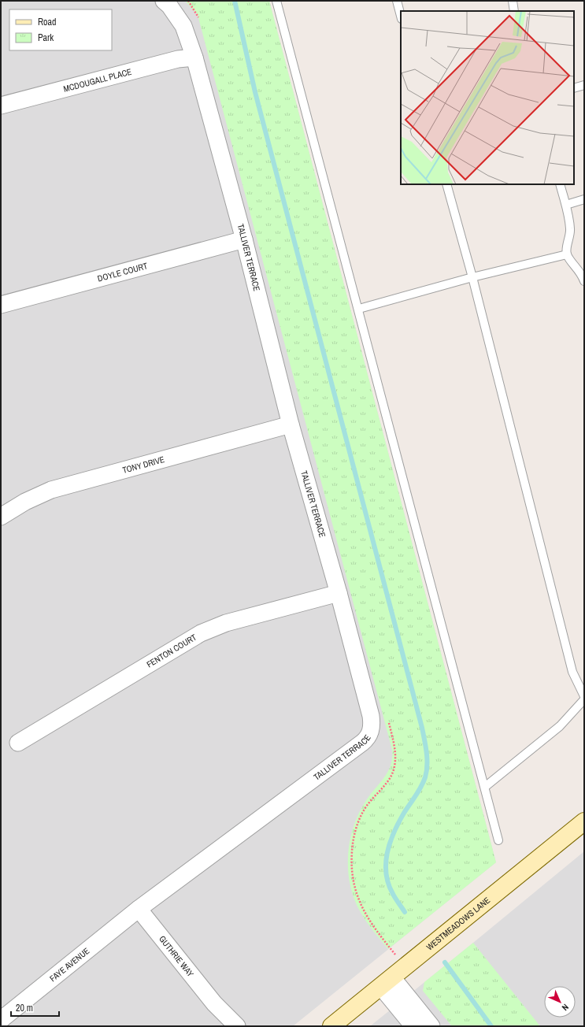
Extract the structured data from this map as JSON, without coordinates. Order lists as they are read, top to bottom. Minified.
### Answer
{"streets":{"street":["MCDOUGALL PLACE","TALLIVER TERRACE","DOYLE COURT","TONY DRIVE","FENTON COURT","WESTMEADOWS LANE","GUTHRIE WAY","FAYE AVENUE"]},"crossings":[["MCDOUGALL PLACE","TALLIVER TERRACE"],["TALLIVER TERRACE","DOYLE COURT"],["TALLIVER TERRACE","TONY DRIVE"],["TALLIVER TERRACE","FENTON COURT"],["TALLIVER TERRACE","GUTHRIE WAY"],["TALLIVER TERRACE","FAYE AVENUE"],["GUTHRIE WAY","FAYE AVENUE"]],"legend":["Road","Park"],"scale_bar":"20 m","north":"bottom right"}
